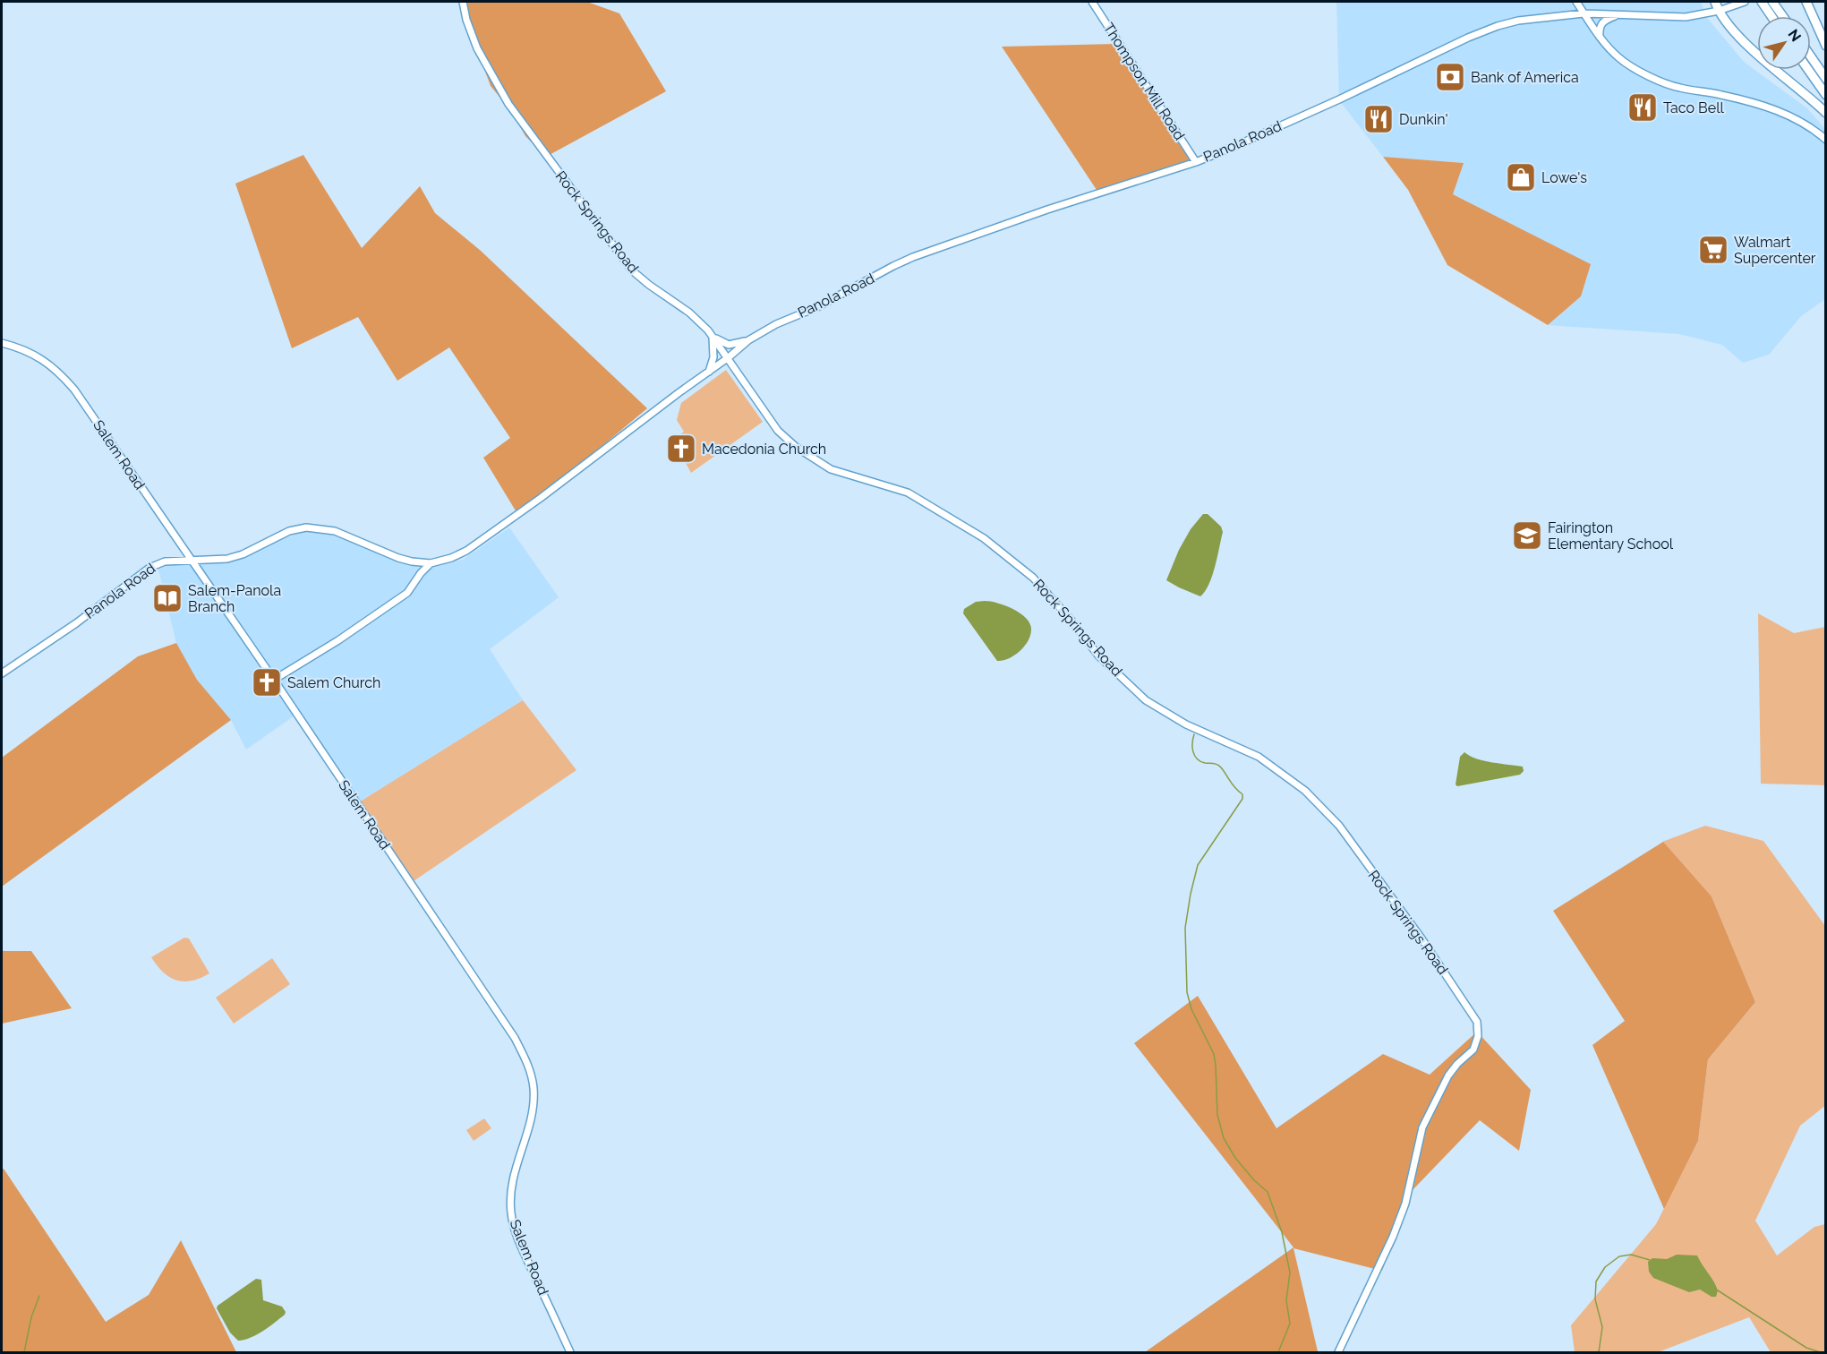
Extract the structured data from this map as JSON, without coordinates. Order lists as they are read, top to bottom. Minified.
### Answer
{"streets":{"street":["Thompson Mill Road","Panola Road","Rock Springs Road","Salem Road"]},"crossings":[["Thompson Mill Road","Panola Road"],["Panola Road","Rock Springs Road"],["Panola Road","Salem Road"]],"places":{"bank":["Bank of America"],"restaurant":["Taco Bell","Dunkin'"],"shop":["Lowe's"],"supermarket":["Walmart Supercenter"],"church":["Macedonia Church","Salem Church"],"school or university":["Fairington Elementary School"],"library":["Salem-Panola Branch"]},"north":"top right"}
